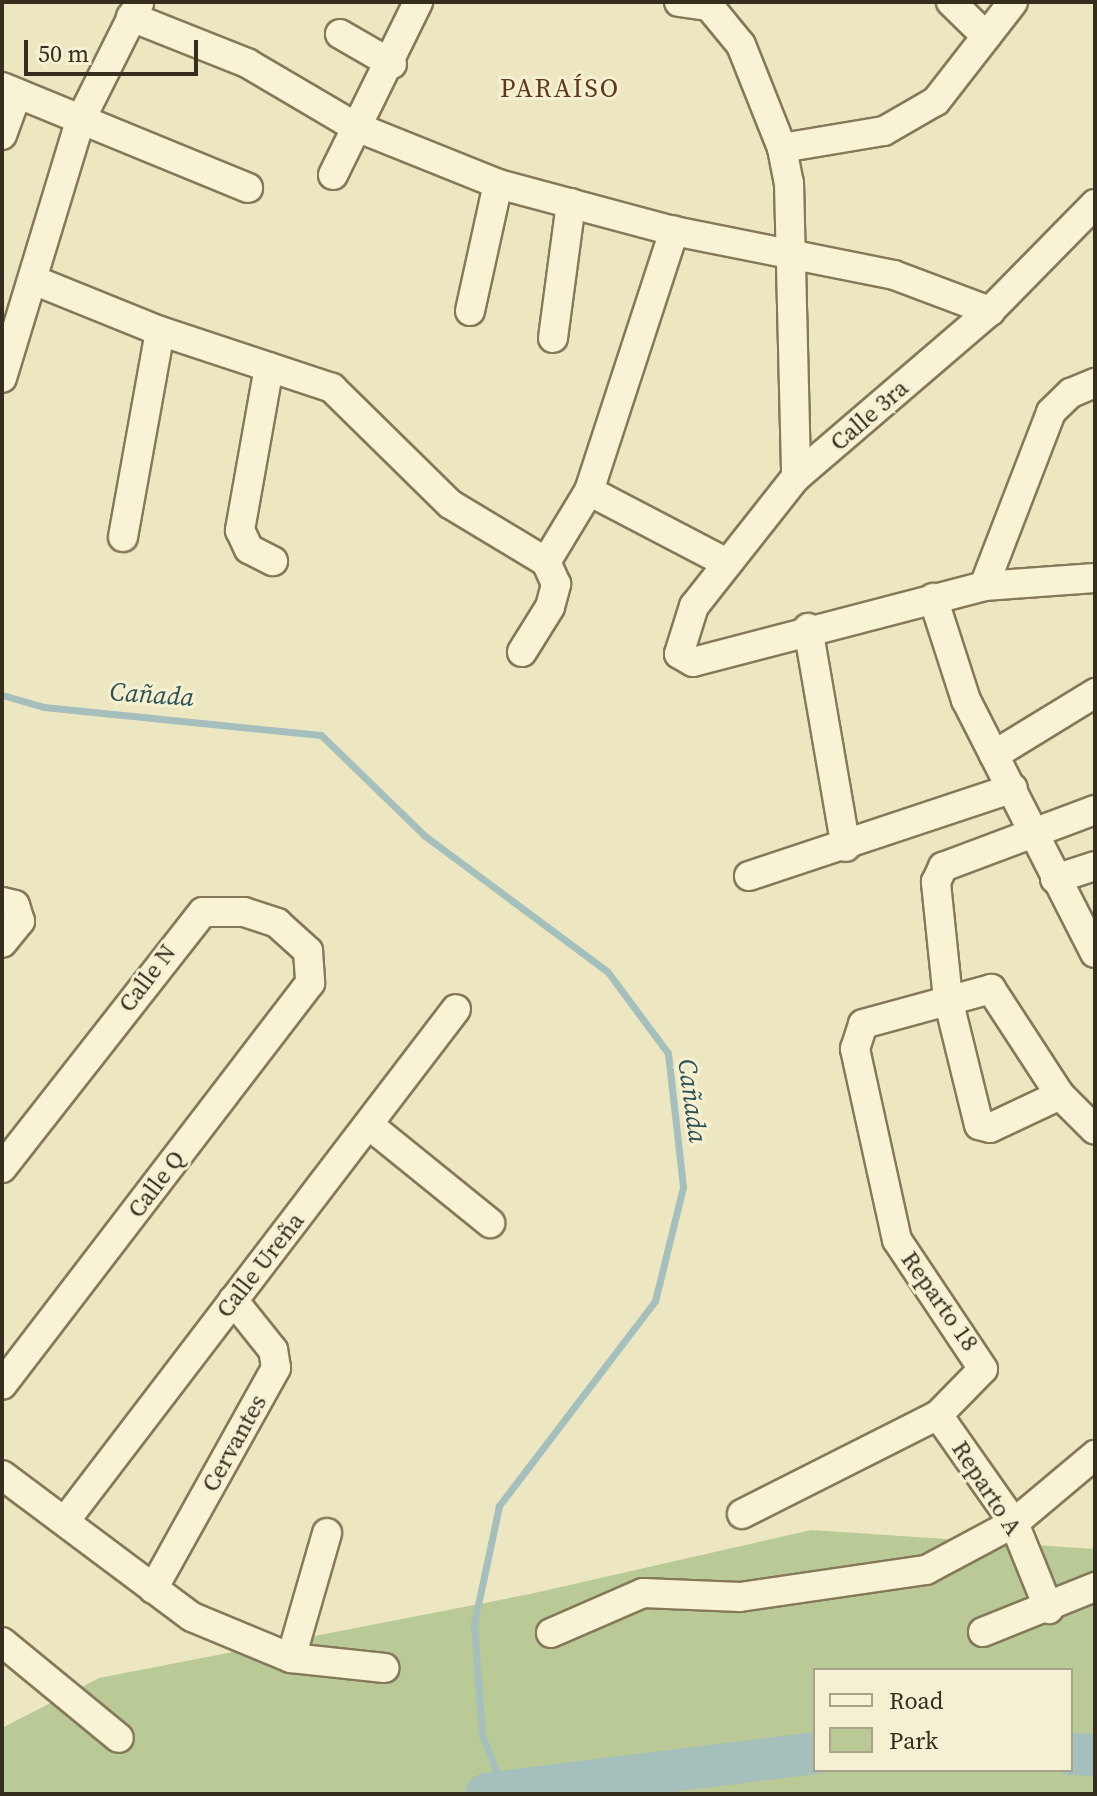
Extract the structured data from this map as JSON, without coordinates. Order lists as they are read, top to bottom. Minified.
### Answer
{"streets":{"street":["Calle 3ra","Calle N","Calle Q","Calle Ureña","Reparto 18","Cervantes","Reparto A"]},"crossings":[["Calle N","Calle Q"],["Calle Ureña","Cervantes"],["Reparto 18","Reparto A"]],"districts":["PARAÍSO"],"water":["Cañada"],"legend":["Road","Park"],"scale_bar":"50 m"}
